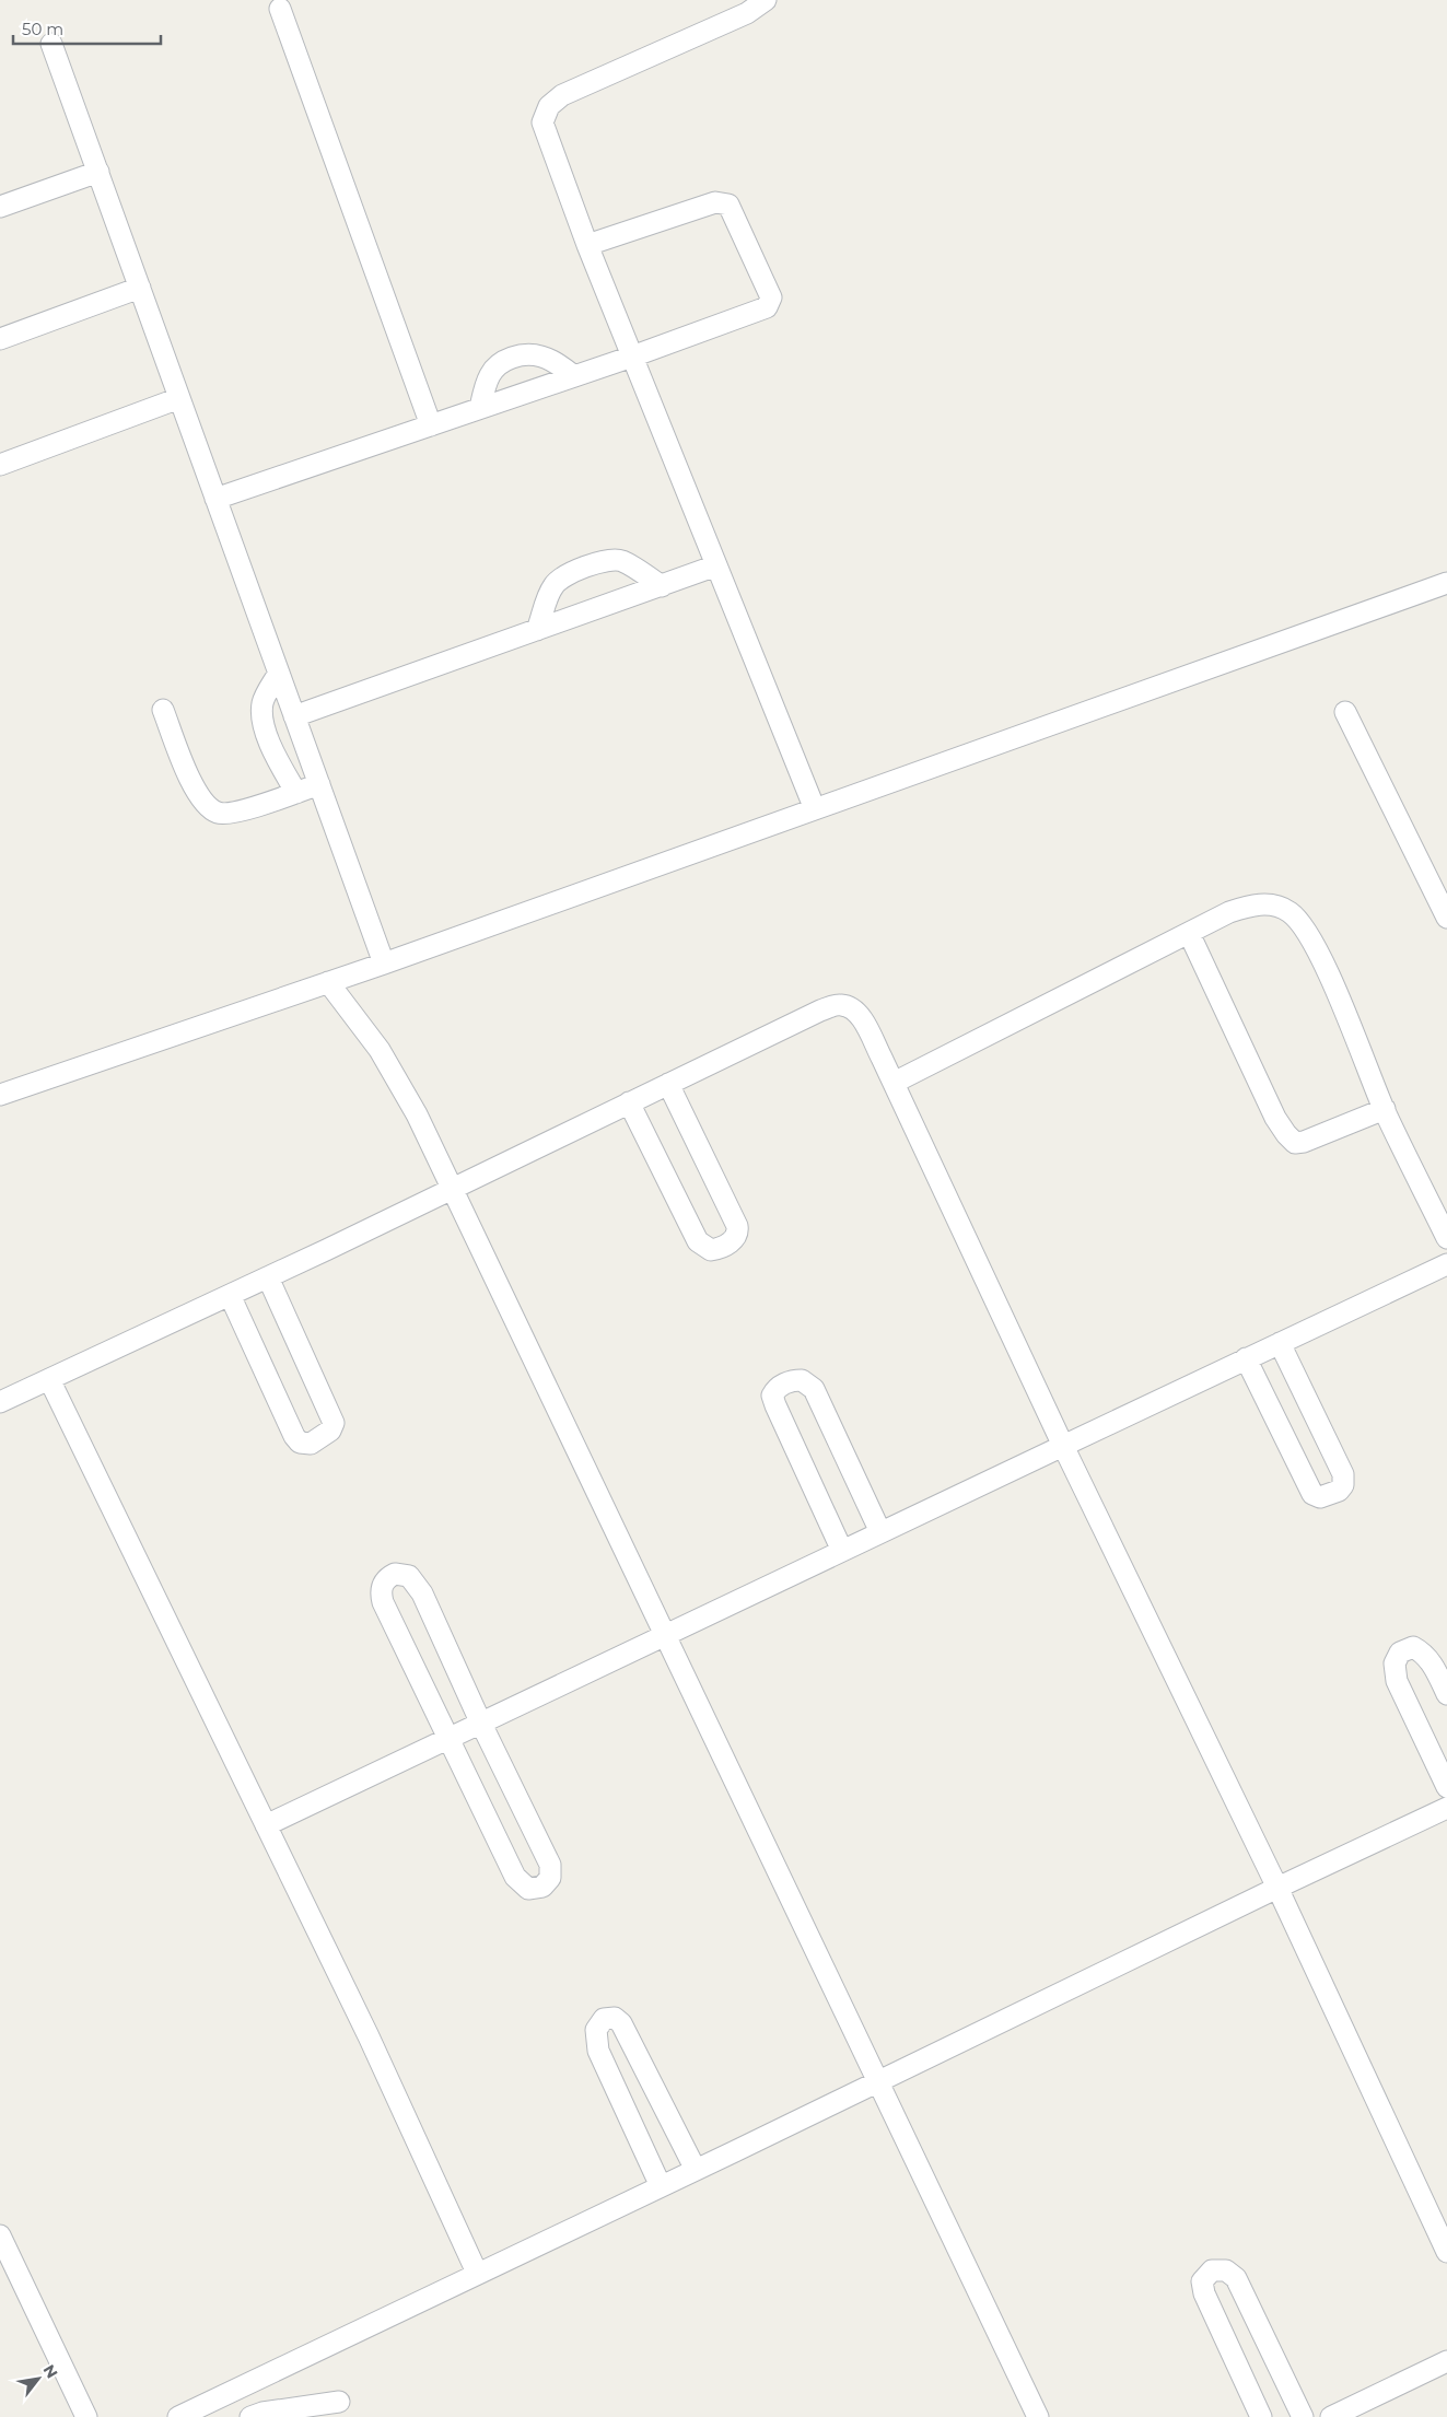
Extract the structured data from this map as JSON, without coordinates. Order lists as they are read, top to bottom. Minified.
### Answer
{"scale_bar":"50 m","north":"top right"}
